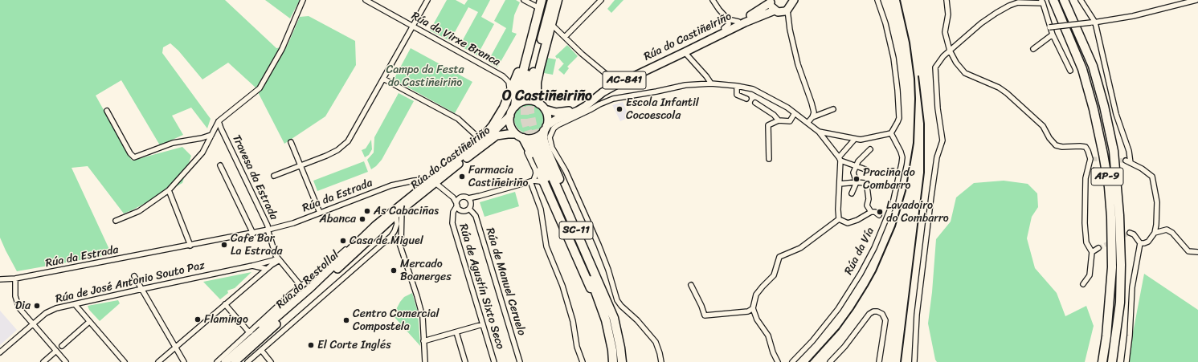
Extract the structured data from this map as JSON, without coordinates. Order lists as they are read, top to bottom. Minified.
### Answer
{"streets":{"highway":["AP-9","SC-11"],"main road":["Rúa do Castiñeiriño","AC-841","Rúa do Restollal"],"street":["Rúa da Virxe Branca","Travesa da Estrada","Rúa da Estrada","Rúa da Vía","Rúa de Manuel Ceruelo","Rúa de José Antonio Souto Paz","Rúa de Agustín Sixto Seco"]},"crossings":[["Rúa do Castiñeiriño","Rúa da Estrada"],["Rúa do Castiñeiriño","Rúa do Restollal"],["Travesa da Estrada","Rúa da Estrada"],["Travesa da Estrada","Rúa do Restollal"],["Travesa da Estrada","Rúa de José Antonio Souto Paz"],["Rúa da Estrada","Rúa do Restollal"],["Rúa de Manuel Ceruelo","Rúa de Agustín Sixto Seco"]],"districts":["O Castiñeiriño"],"parks":["Campo da Festa do Castiñeiriño"],"places":["Escola Infantil Cocoescola","Farmacia Castiñeiriño","Praciña do Combarro","As Cabaciñas","Lavadoiro do Combarro","Abanca","Casa de Miguel","Cafe Bar La Estrada","Mercado Boanerges","Dia","Flamingo","Centro Comercial Compostela","El Corte Inglés"]}
